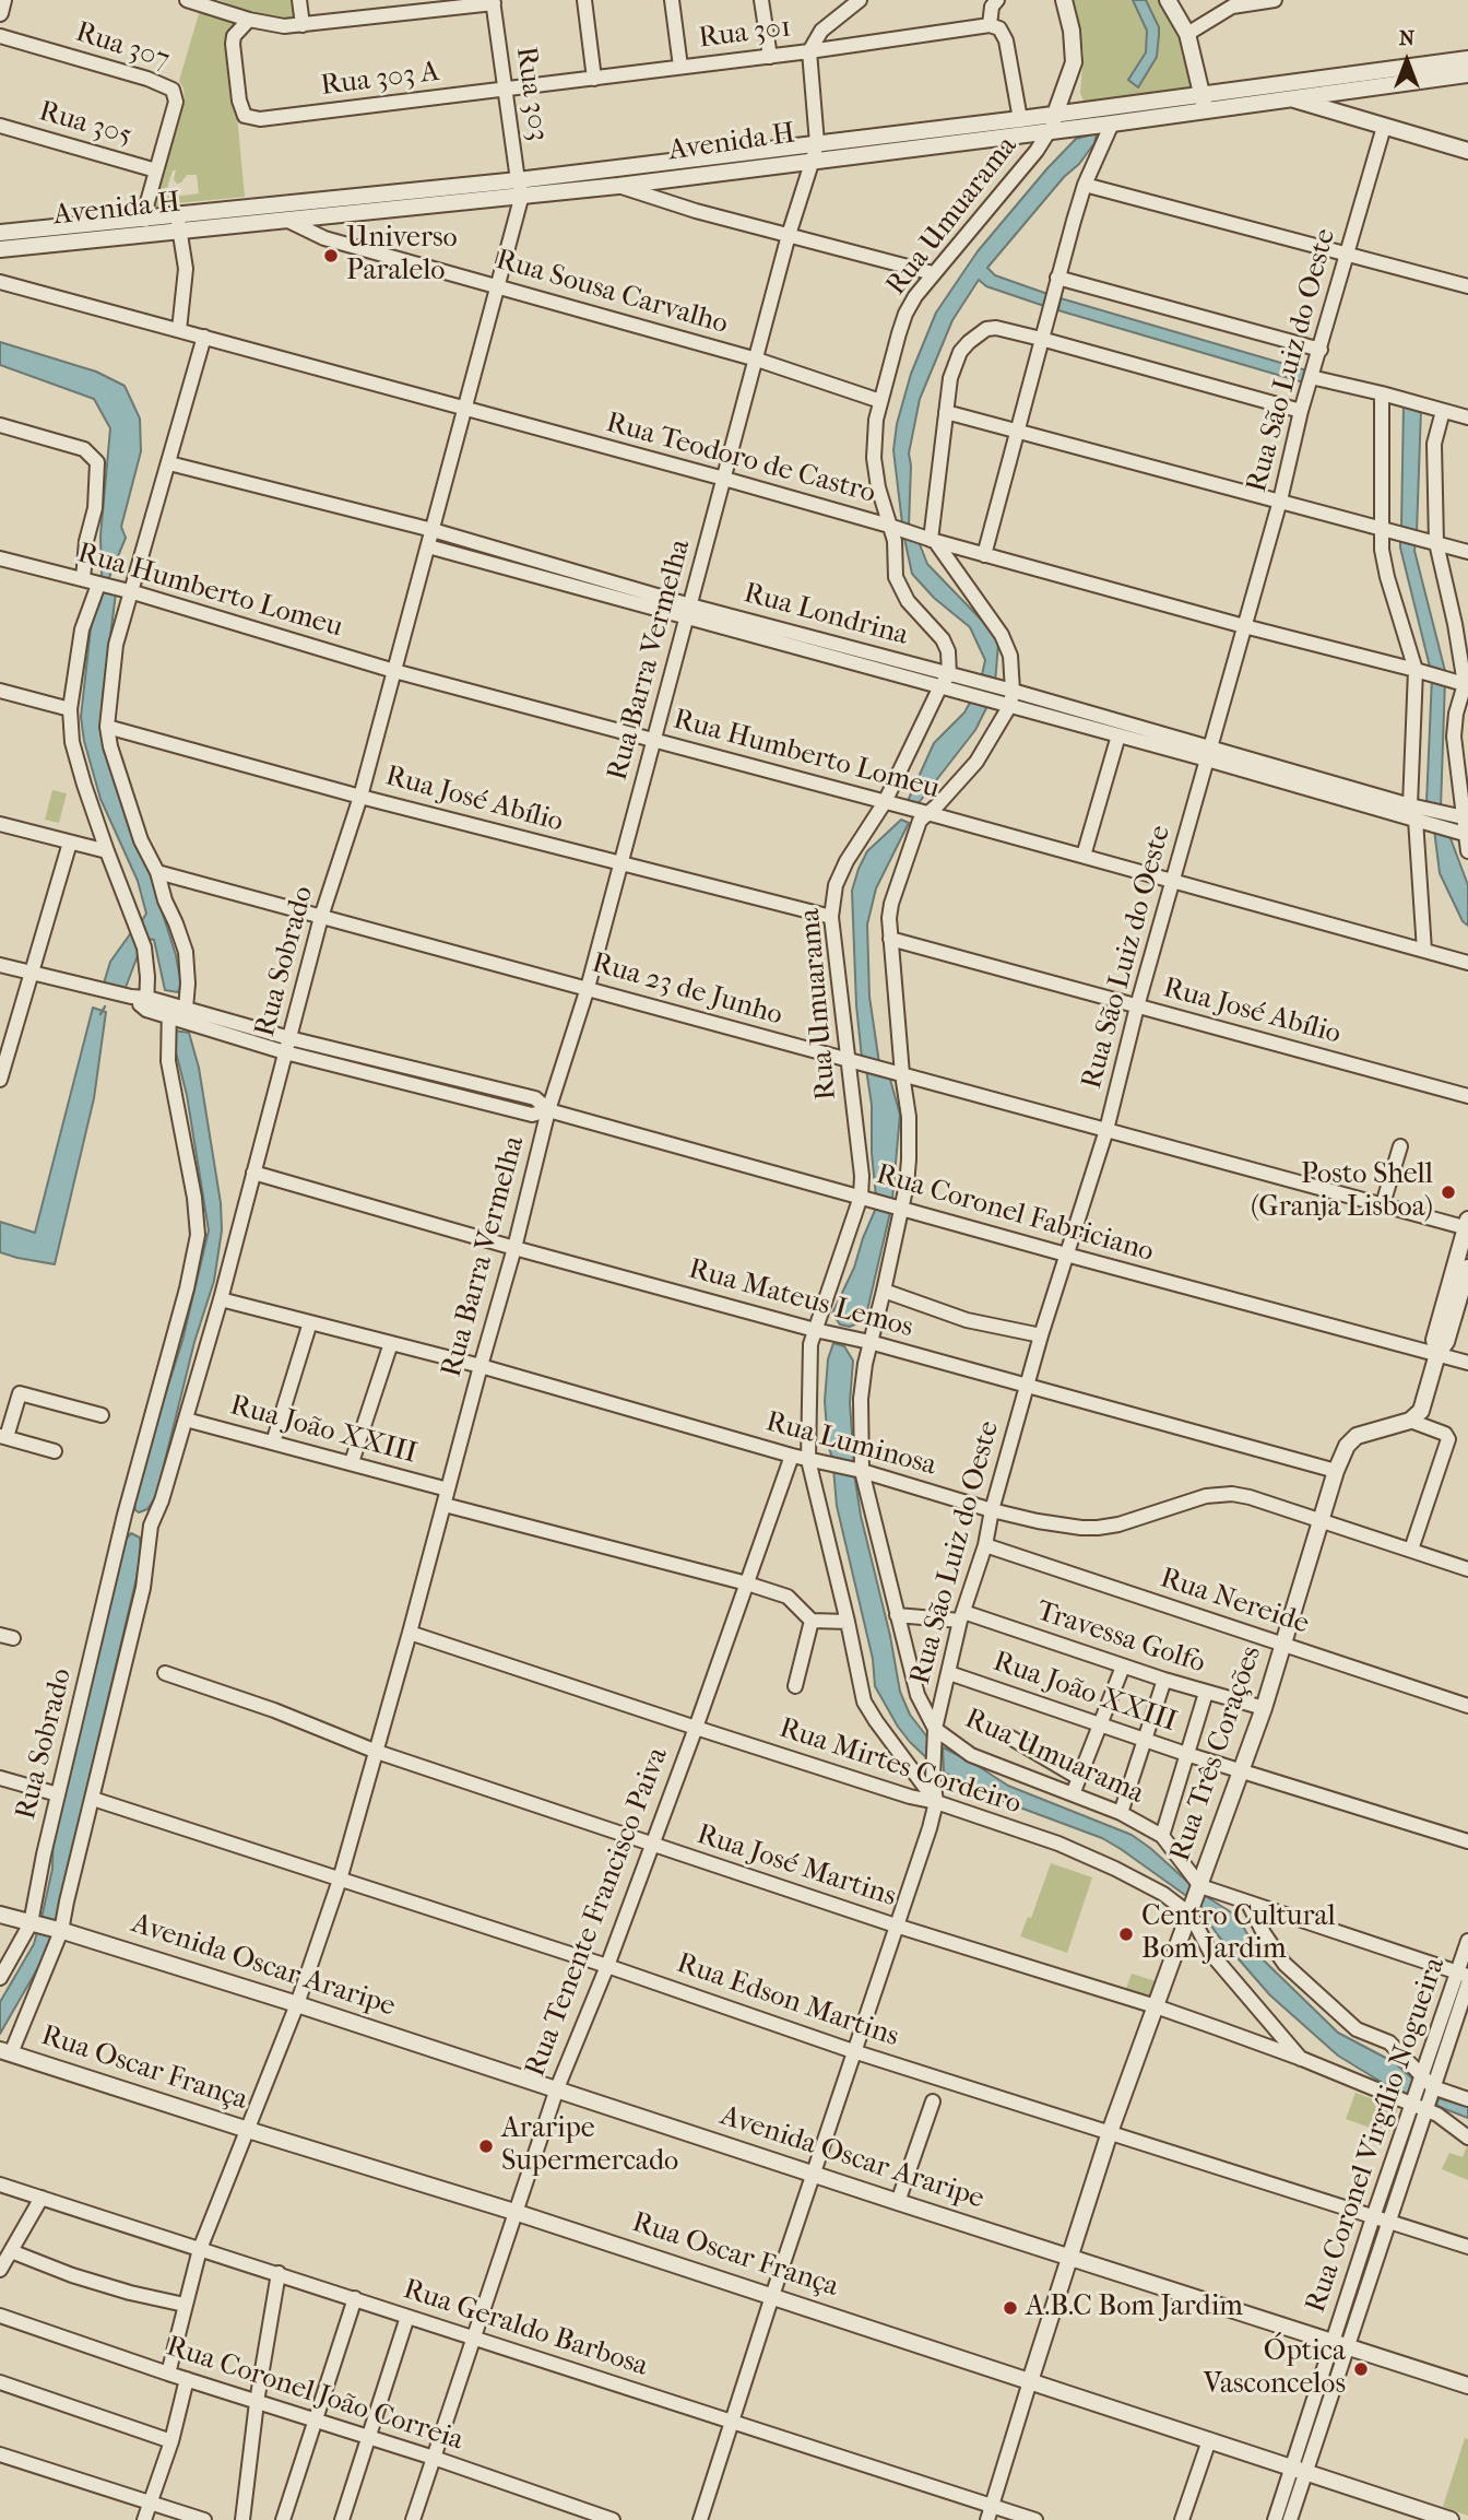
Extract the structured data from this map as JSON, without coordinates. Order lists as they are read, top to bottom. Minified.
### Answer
{"streets":{"street":["Rua 301","Rua 307","Rua 303 A","Rua 303","Rua 305","Avenida H","Rua Umuarama","Rua Sousa Carvalho","Rua São Luiz do Oeste","Rua Teodoro de Castro","Rua Humberto Lomeu","Rua Londrina","Rua Barra Vermelha","Rua José Abílio","Rua Sobrado","Rua 23 de Junho","Rua Coronel Fabriciano","Rua Mateus Lemos","Rua João XXIII","Rua Luminosa","Rua Nereide","Travessa Golfo","Rua Três Corações","Rua Mirtes Cordeiro","Rua José Martins","Rua Tenente Francisco Paiva","Avenida Oscar Araripe","Rua Edson Martins","Rua Oscar França","Rua Coronel Virgílio Nogueira","Rua Geraldo Barbosa","Rua Coronel João Correia"]},"crossings":[["Rua 301","Rua 303 A"],["Rua 301","Rua 303"],["Rua 301","Rua Barra Vermelha"],["Rua 307","Rua 305"],["Rua 303 A","Rua 303"],["Rua 303","Avenida H"],["Rua 303","Rua Sobrado"],["Avenida H","Rua Umuarama"],["Avenida H","Rua Sousa Carvalho"],["Avenida H","Rua Barra Vermelha"],["Avenida H","Rua Sobrado"],["Rua Umuarama","Rua Sousa Carvalho"],["Rua Umuarama","Rua São Luiz do Oeste"],["Rua Umuarama","Rua Teodoro de Castro"],["Rua Umuarama","Rua Humberto Lomeu"],["Rua Umuarama","Rua Londrina"],["Rua Umuarama","Rua José Abílio"],["Rua Umuarama","Rua 23 de Junho"],["Rua Umuarama","Rua Coronel Fabriciano"],["Rua Umuarama","Rua Mateus Lemos"],["Rua Umuarama","Rua Luminosa"],["Rua Umuarama","Travessa Golfo"],["Rua Umuarama","Rua Três Corações"],["Rua Umuarama","Rua Mirtes Cordeiro"],["Rua Sousa Carvalho","Rua Barra Vermelha"],["Rua Sousa Carvalho","Rua Sobrado"],["Rua São Luiz do Oeste","Rua Teodoro de Castro"],["Rua São Luiz do Oeste","Rua Humberto Lomeu"],["Rua São Luiz do Oeste","Rua Londrina"],["Rua São Luiz do Oeste","Rua José Abílio"],["Rua São Luiz do Oeste","Rua 23 de Junho"],["Rua São Luiz do Oeste","Rua Coronel Fabriciano"],["Rua São Luiz do Oeste","Rua Mateus Lemos"],["Rua São Luiz do Oeste","Rua João XXIII"],["Rua São Luiz do Oeste","Rua Luminosa"],["Rua São Luiz do Oeste","Rua Nereide"],["Rua São Luiz do Oeste","Travessa Golfo"],["Rua São Luiz do Oeste","Rua Mirtes Cordeiro"],["Rua Teodoro de Castro","Rua Barra Vermelha"],["Rua Teodoro de Castro","Rua Sobrado"],["Rua Humberto Lomeu","Rua Barra Vermelha"],["Rua Humberto Lomeu","Rua Sobrado"],["Rua Londrina","Rua Barra Vermelha"],["Rua Londrina","Rua Sobrado"],["Rua Barra Vermelha","Rua José Abílio"],["Rua Barra Vermelha","Rua 23 de Junho"],["Rua Barra Vermelha","Rua Coronel Fabriciano"],["Rua Barra Vermelha","Rua Mateus Lemos"],["Rua Barra Vermelha","Rua João XXIII"],["Rua Barra Vermelha","Rua Luminosa"],["Rua Barra Vermelha","Rua Mirtes Cordeiro"],["Rua Barra Vermelha","Rua José Martins"],["Rua Barra Vermelha","Avenida Oscar Araripe"],["Rua Barra Vermelha","Rua Edson Martins"],["Rua Barra Vermelha","Rua Oscar França"],["Rua Barra Vermelha","Rua Geraldo Barbosa"],["Rua Barra Vermelha","Rua Coronel João Correia"],["Rua José Abílio","Rua Sobrado"],["Rua Sobrado","Rua 23 de Junho"],["Rua Sobrado","Rua Coronel Fabriciano"],["Rua Sobrado","Rua Mateus Lemos"],["Rua Sobrado","Rua João XXIII"],["Rua Sobrado","Rua Luminosa"],["Rua Sobrado","Avenida Oscar Araripe"],["Rua Sobrado","Rua Edson Martins"],["Rua Sobrado","Rua Oscar França"],["Rua Mateus Lemos","Rua Três Corações"],["Rua João XXIII","Rua Três Corações"],["Rua Luminosa","Rua Três Corações"],["Rua Luminosa","Rua Tenente Francisco Paiva"],["Rua Nereide","Rua Três Corações"],["Travessa Golfo","Rua Três Corações"],["Rua Três Corações","Rua Mirtes Cordeiro"],["Rua Três Corações","Rua José Martins"],["Rua Três Corações","Avenida Oscar Araripe"],["Rua Três Corações","Rua Edson Martins"],["Rua Três Corações","Rua Oscar França"],["Rua Três Corações","Rua Geraldo Barbosa"],["Rua Mirtes Cordeiro","Rua José Martins"],["Rua Mirtes Cordeiro","Rua Tenente Francisco Paiva"],["Rua José Martins","Rua Tenente Francisco Paiva"],["Rua José Martins","Rua Coronel Virgílio Nogueira"],["Rua Tenente Francisco Paiva","Avenida Oscar Araripe"],["Rua Tenente Francisco Paiva","Rua Edson Martins"],["Rua Tenente Francisco Paiva","Rua Oscar França"],["Rua Tenente Francisco Paiva","Rua Geraldo Barbosa"],["Rua Tenente Francisco Paiva","Rua Coronel João Correia"],["Avenida Oscar Araripe","Rua Coronel Virgílio Nogueira"],["Rua Edson Martins","Rua Coronel Virgílio Nogueira"],["Rua Oscar França","Rua Coronel Virgílio Nogueira"]],"places":["Universo Paralelo","Posto Shell (Granja Lisboa)","Centro Cultural Bom Jardim","Araripe Supermercado","A.B.C Bom Jardim","Óptica Vasconcelos"],"north":"top"}
